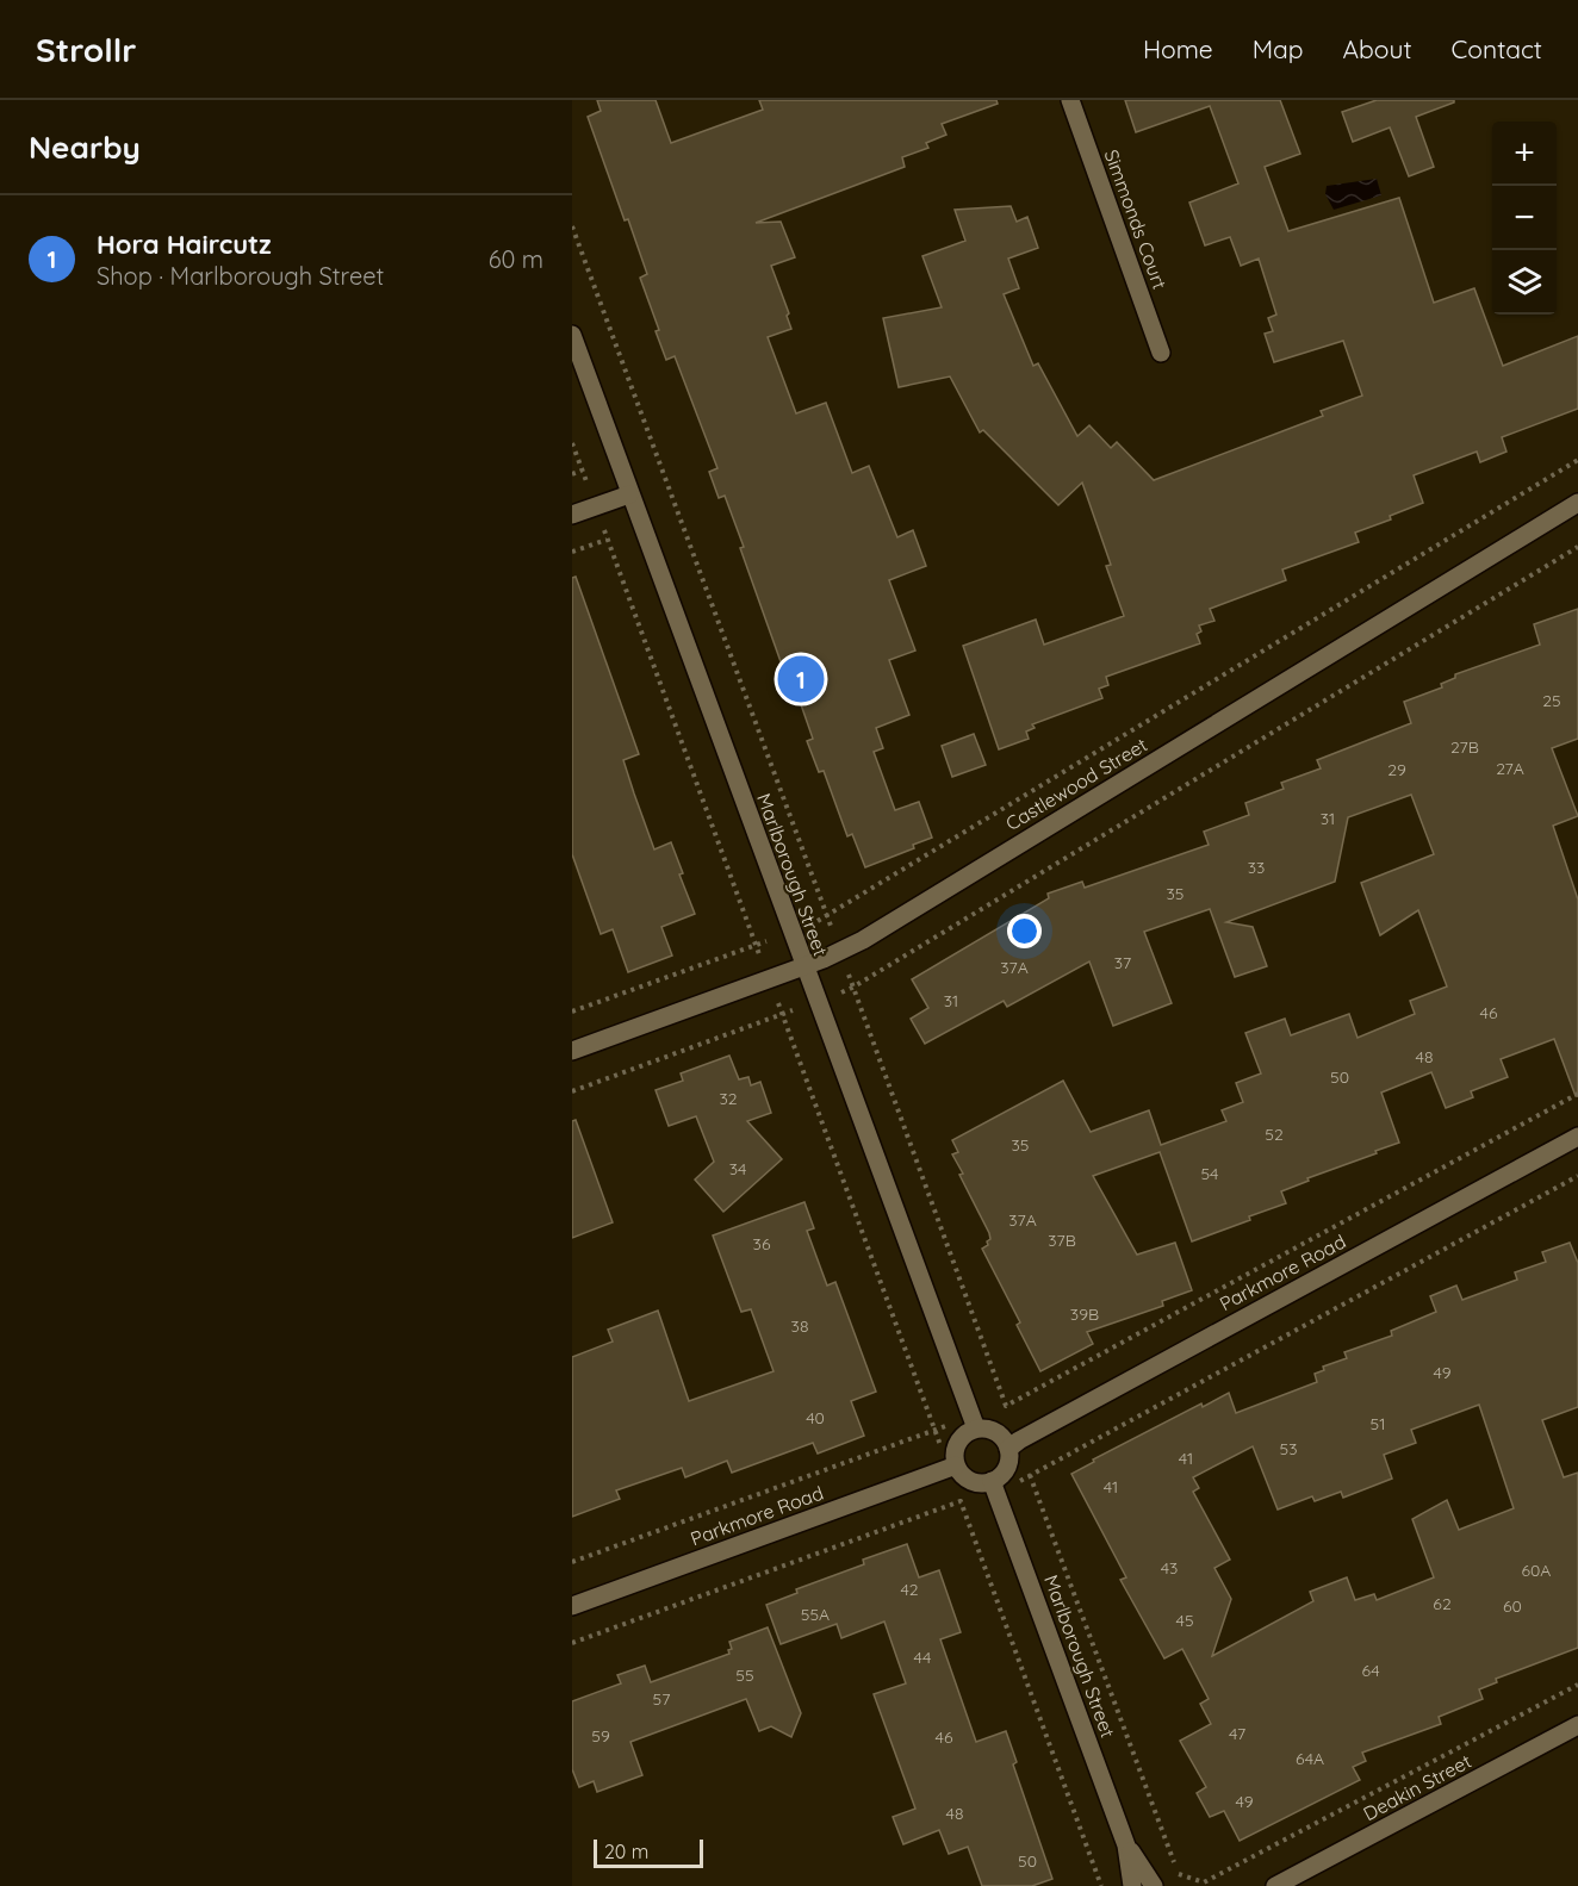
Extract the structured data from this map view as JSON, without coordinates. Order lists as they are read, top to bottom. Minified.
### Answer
{"streets":{"street":["Simmonds Court","Castlewood Street","Marlborough Street","Parkmore Road","Deakin Street"]},"crossings":[["Castlewood Street","Marlborough Street"],["Marlborough Street","Parkmore Road"]],"house_numbers":["25","27B","27A","29","31","33","35","37","37A","31","46","48","50","32","52","35","34","54","37A","37B","36","39B","38","49","40","51","53","41","41","43","60A","42","62","60","55A","45","44","64","55","57","47","59","46","64A","49","48","50"],"scale_bar":"20 m","page":{"header":"Strollr","nav":["Home","Map","About","Contact"],"heading":"Nearby","map_buttons":["+","−"],"list":[{"mark":"1","name":"Hora Haircutz","note":"Shop · Marlborough Street","value":"60 m"}],"pins":"1","scale":"20 m"}}
